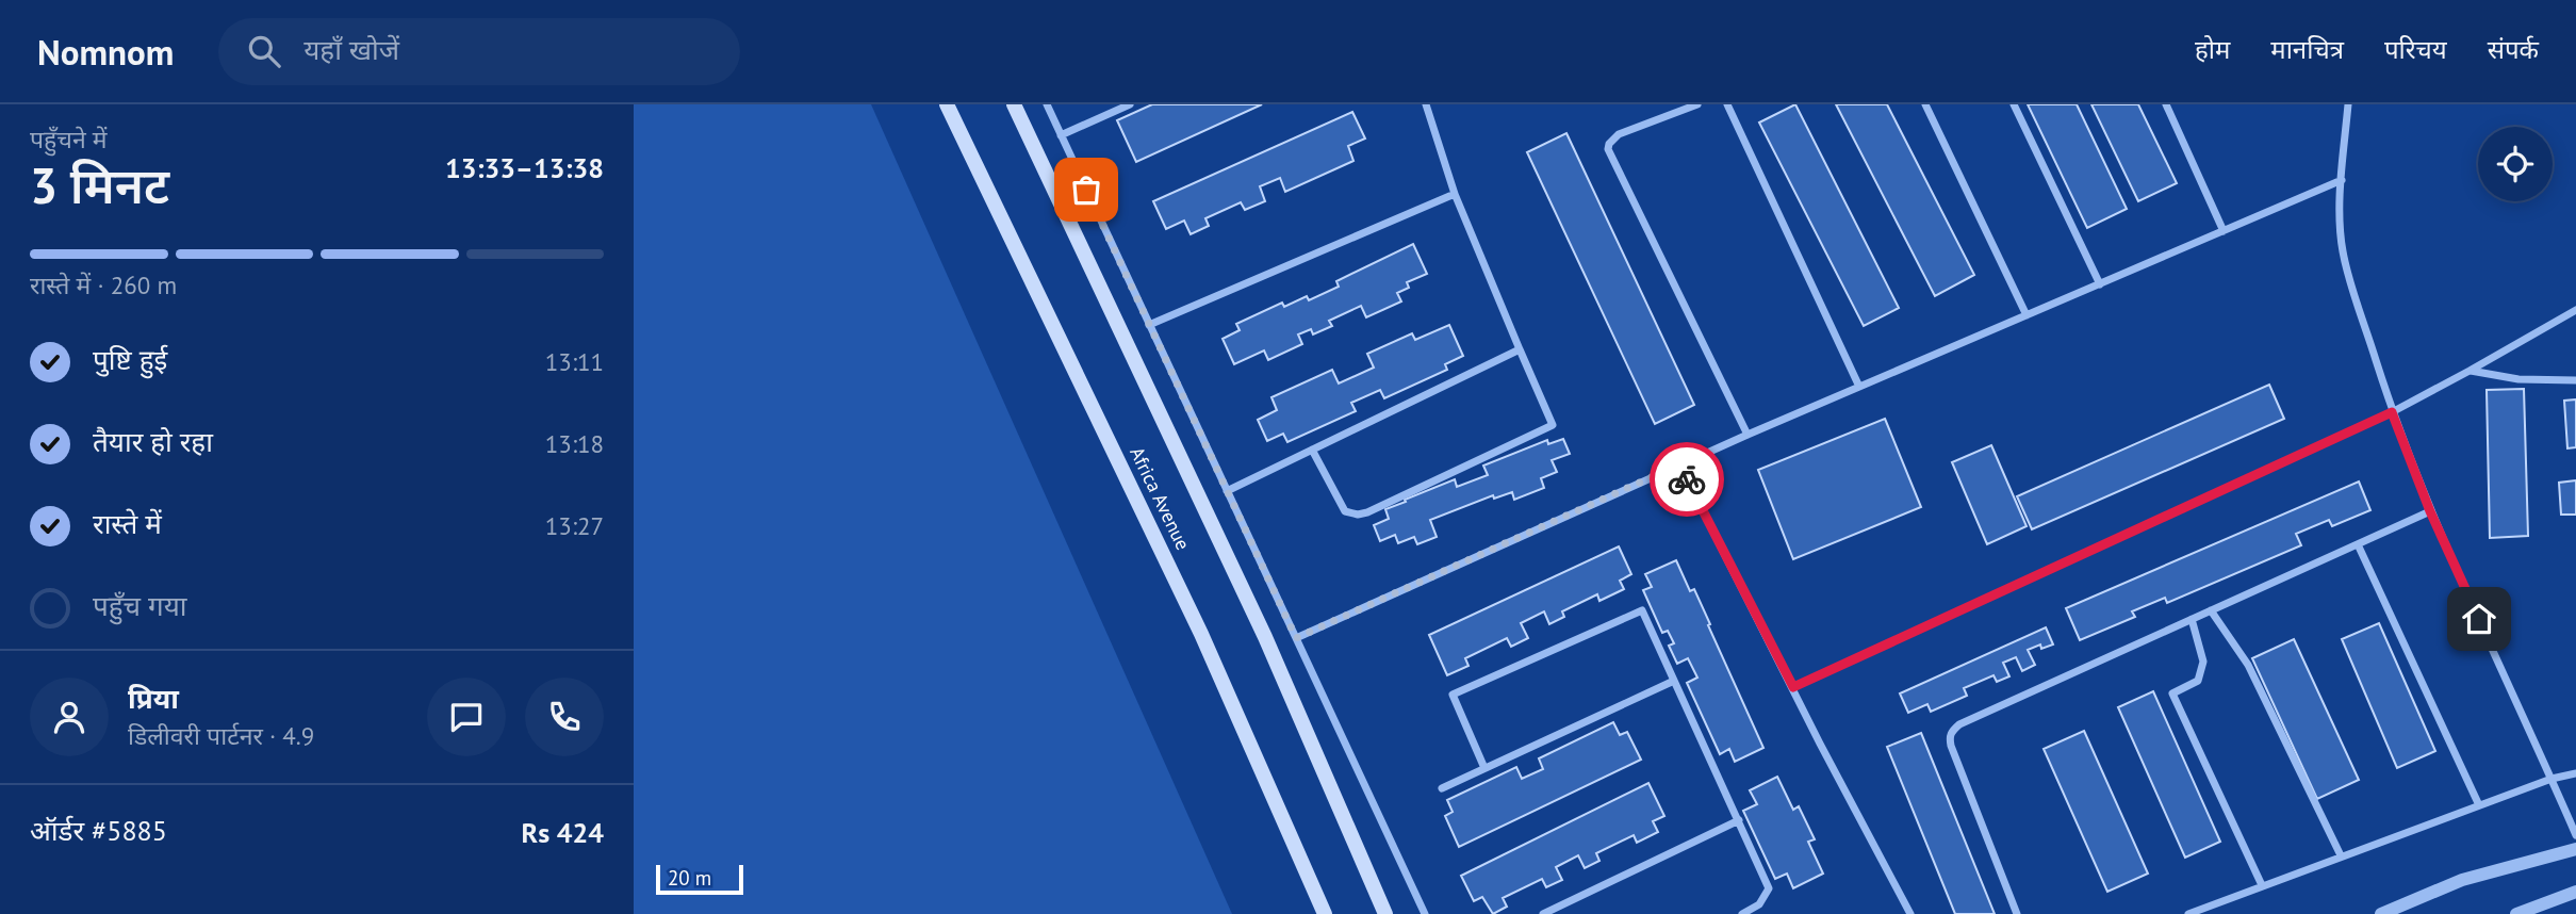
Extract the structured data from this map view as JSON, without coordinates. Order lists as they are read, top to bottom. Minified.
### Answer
{"streets":{"main road":["Africa Avenue"]},"scale_bar":"20 m","page":{"header":"Nomnom","search":"यहाँ खोजें","nav":["होम","मानचित्र","परिचय","संपर्क"],"heading":["3 मिनट","पहुँचने में","13:33–13:38"],"panel":["प्रिया","डिलीवरी पार्टनर · 4.9","ऑर्डर #5885","Rs 424"],"bar":"रास्ते में · 260 m","list":[["पुष्टि हुई","13:11"],["तैयार हो रहा","13:18"],["रास्ते में","13:27"],"पहुँच गया"],"scale":"20 m"}}
